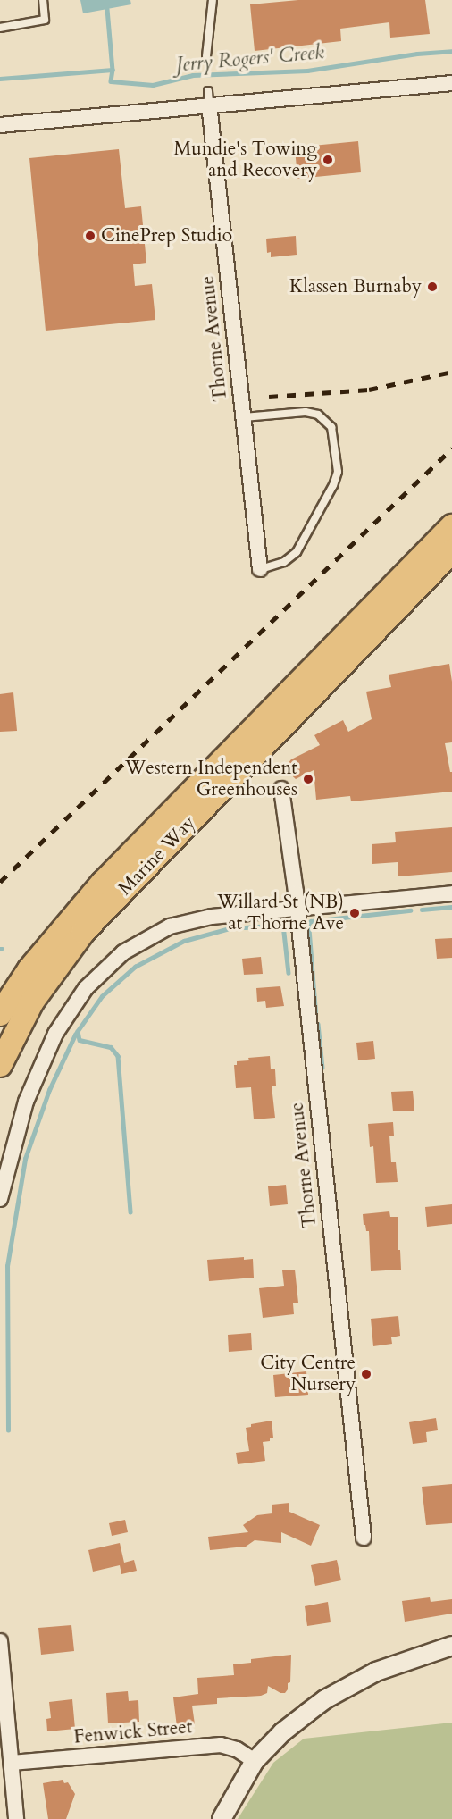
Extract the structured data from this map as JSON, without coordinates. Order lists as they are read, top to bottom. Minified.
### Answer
{"streets":{"main road":["Marine Way"],"street":["Thorne Avenue","Fenwick Street"]},"water":["Jerry Rogers' Creek"],"places":["Mundie's Towing and Recovery","CinePrep Studio","Klassen Burnaby","Western Independent Greenhouses","Willard St (NB) at Thorne Ave","City Centre Nursery"]}
